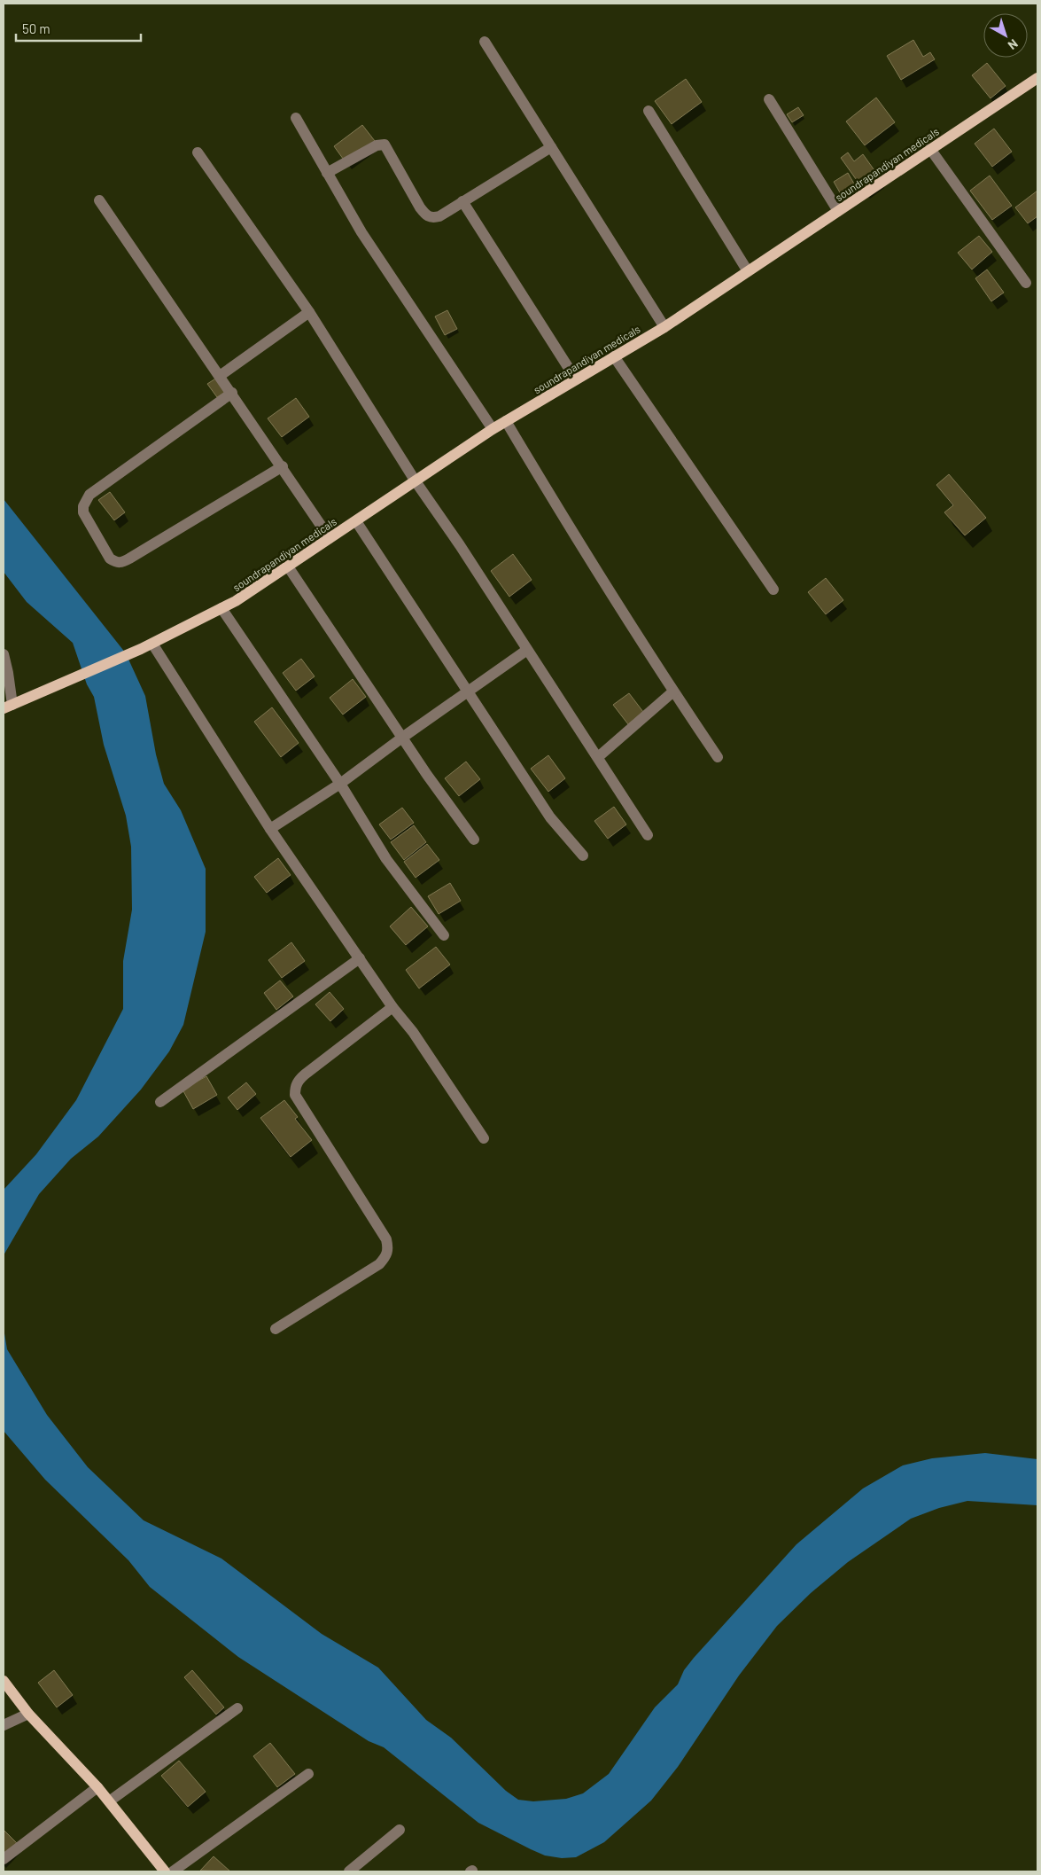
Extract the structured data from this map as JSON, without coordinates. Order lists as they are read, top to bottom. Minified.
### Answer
{"streets":{"main road":["soundrapandiyan medicals"]},"scale_bar":"50 m","north":"bottom right"}
